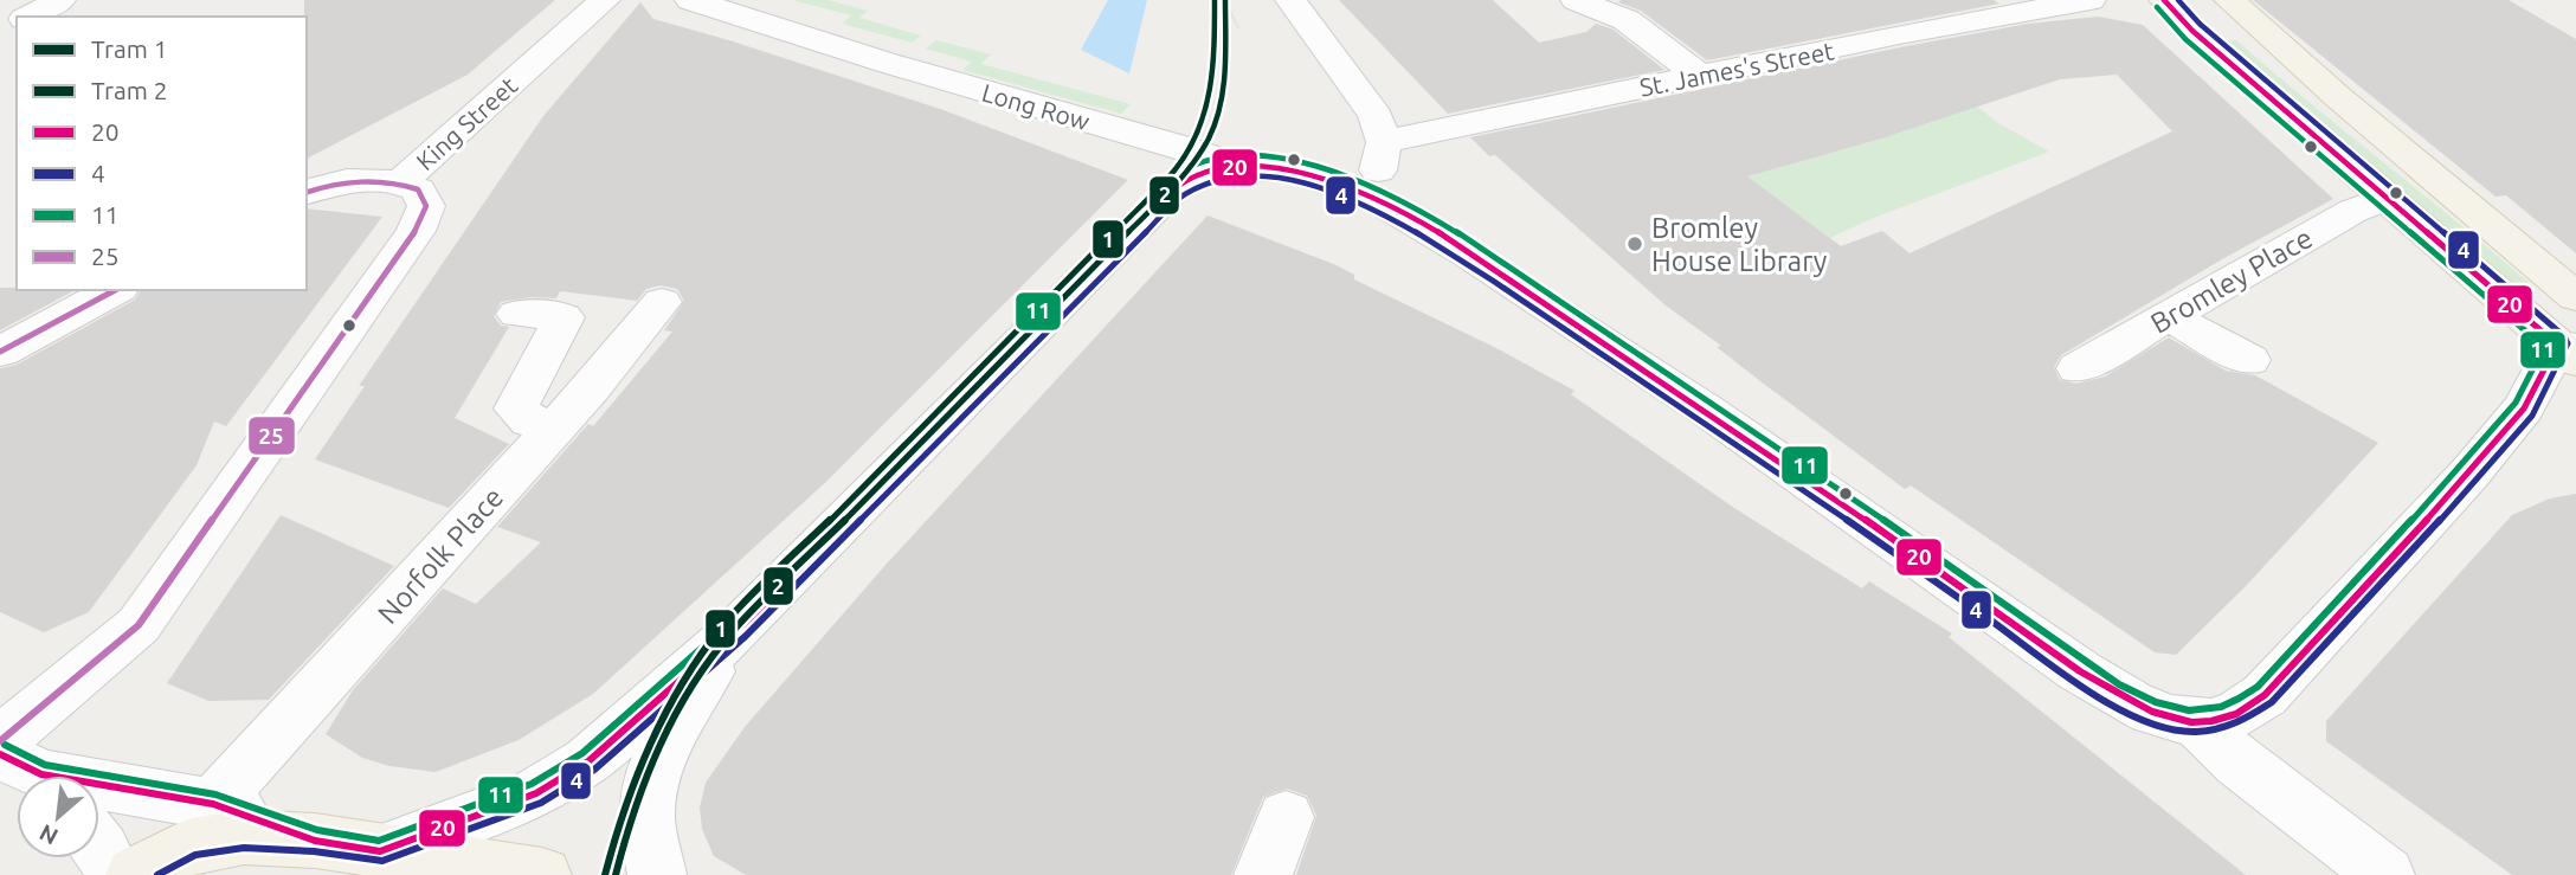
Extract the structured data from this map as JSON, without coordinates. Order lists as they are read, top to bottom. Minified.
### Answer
{"streets":{"street":["St. James's Street","Long Row","King Street","Bromley Place","Norfolk Place"]},"places":["Bromley House Library"],"lines":["tram line 1","tram line 2","transit line 20","transit line 4","transit line 11","transit line 25"],"legend":["Tram 1","Tram 2","20","4","11","25"],"north":"bottom left"}
